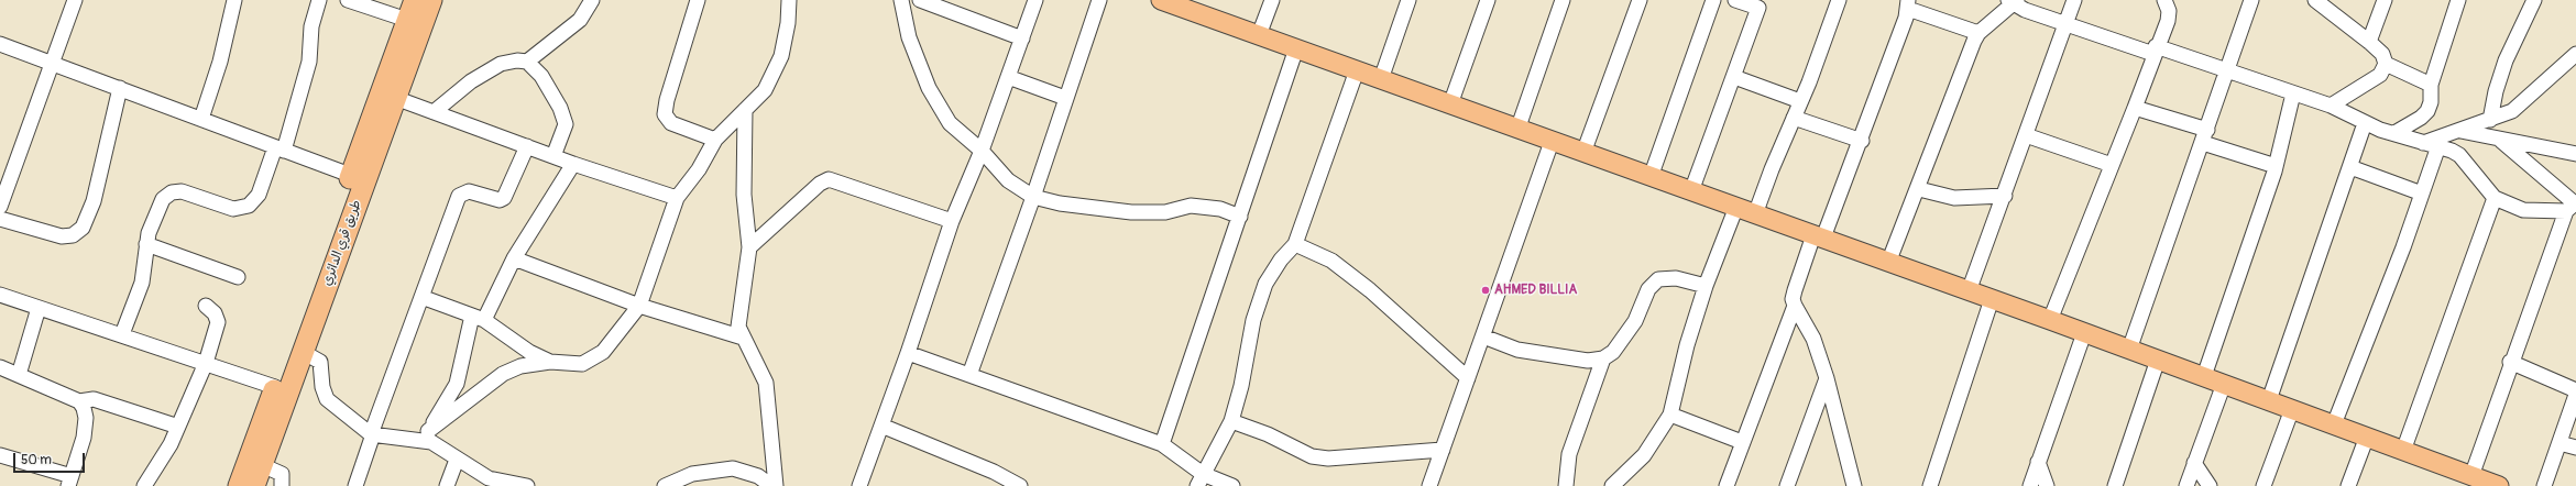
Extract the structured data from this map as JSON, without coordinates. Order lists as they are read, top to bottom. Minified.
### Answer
{"streets":{"highway":["طريق قري الدائري"]},"places":["AHMED BILLIA"],"scale_bar":"50 m"}
